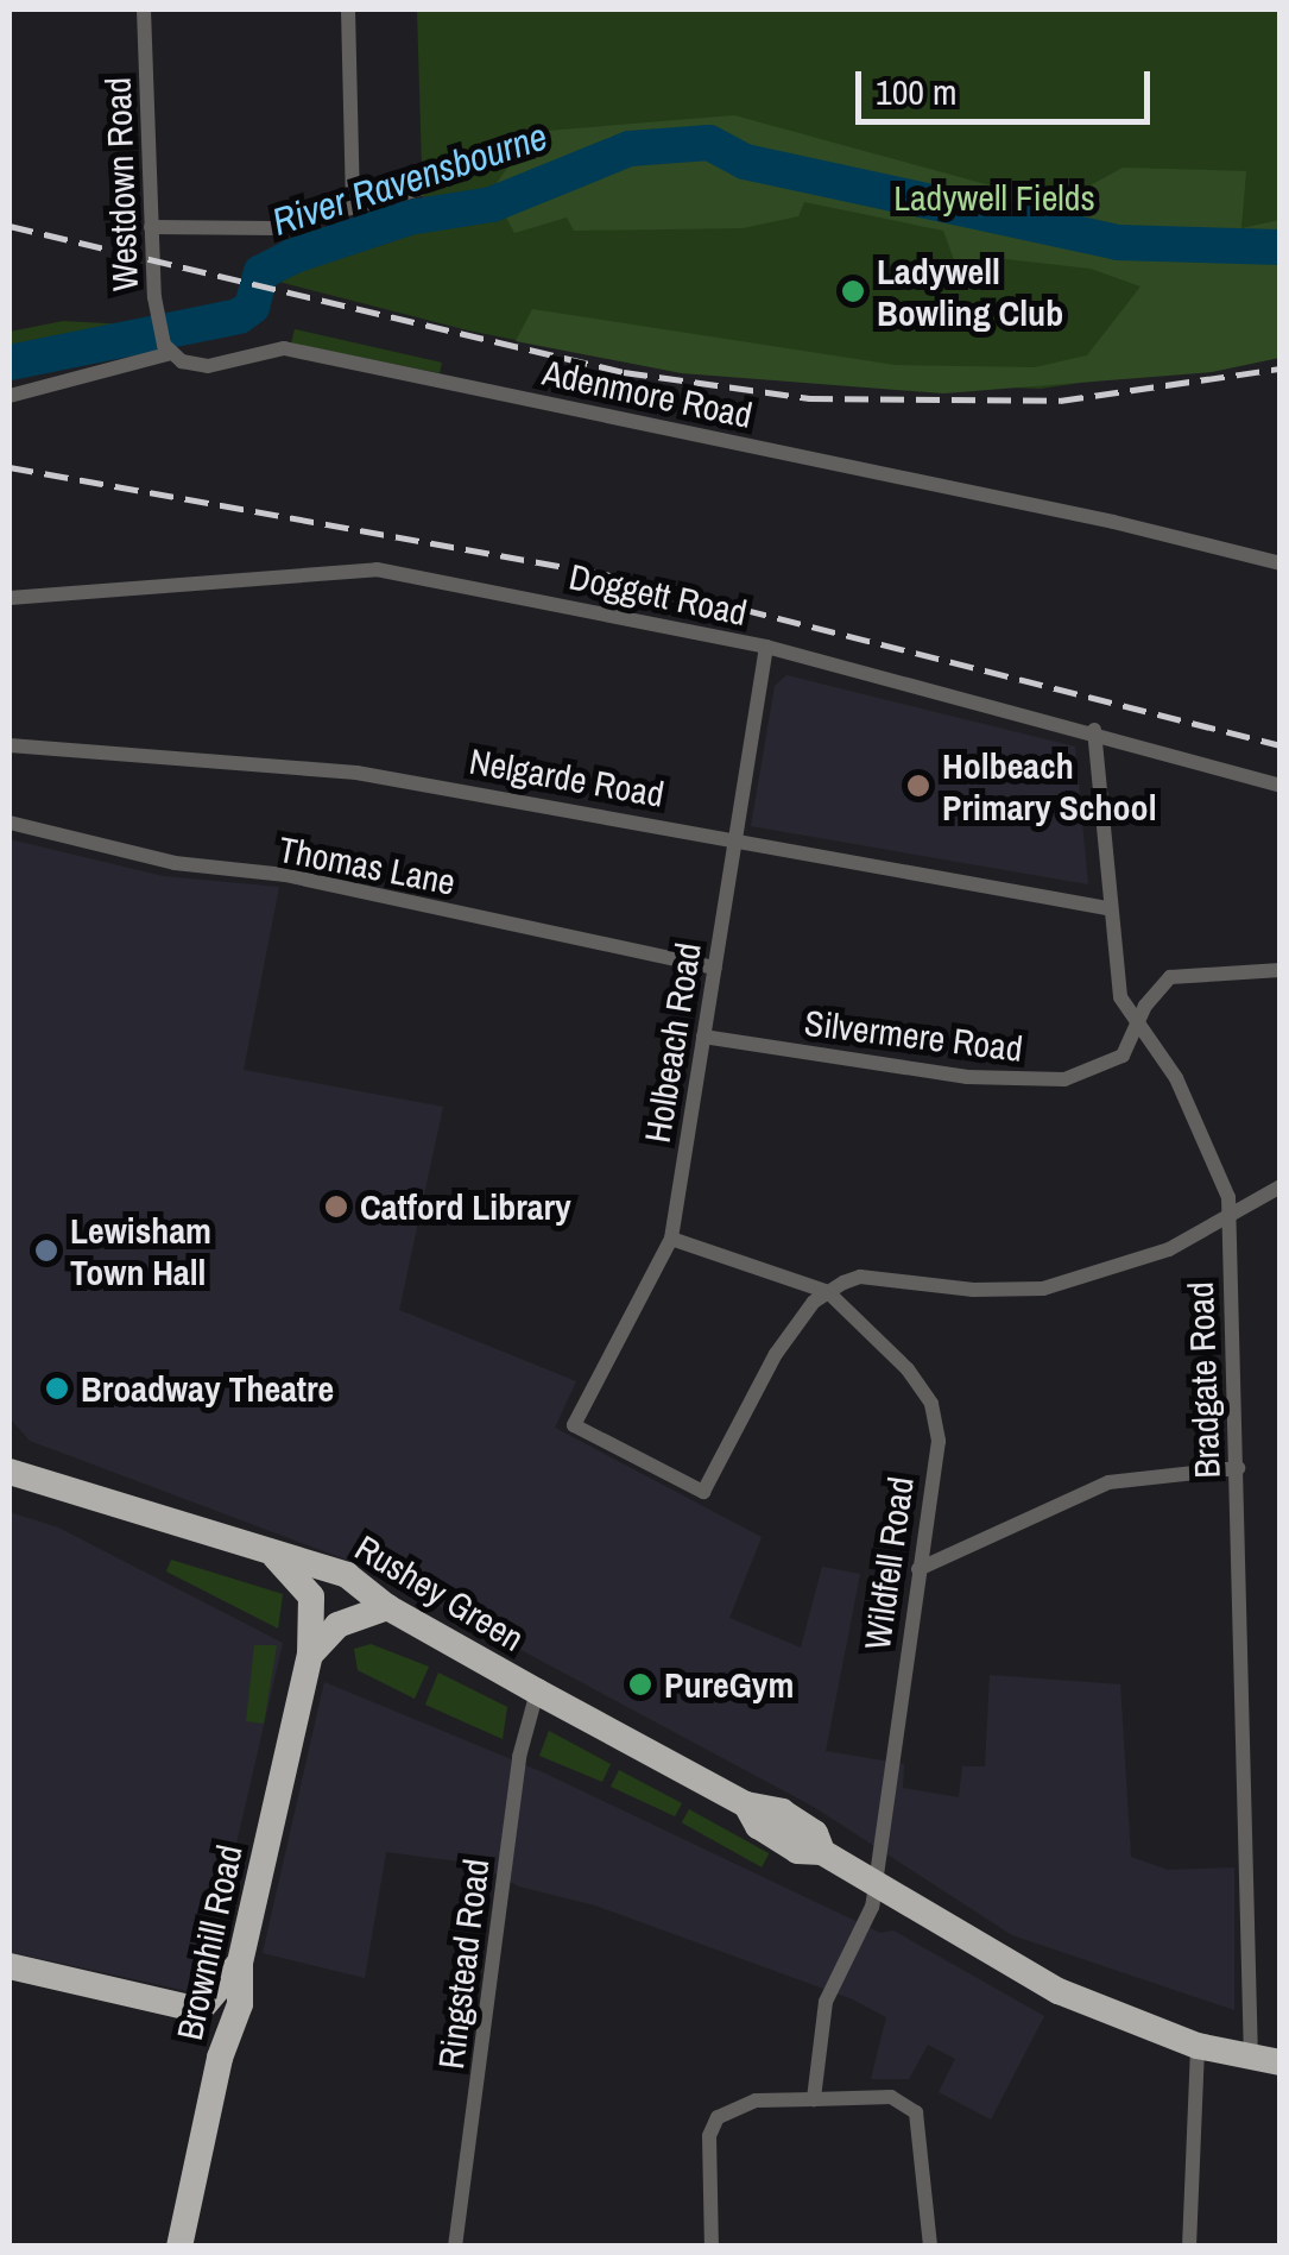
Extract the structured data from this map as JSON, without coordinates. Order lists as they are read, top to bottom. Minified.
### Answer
{"streets":{"highway":["Rushey Green","Brownhill Road"],"street":["Westdown Road","Adenmore Road","Doggett Road","Nelgarde Road","Thomas Lane","Silvermere Road","Holbeach Road","Bradgate Road","Wildfell Road","Ringstead Road"]},"crossings":[["Westdown Road","Adenmore Road"],["Doggett Road","Holbeach Road"],["Doggett Road","Bradgate Road"],["Nelgarde Road","Holbeach Road"],["Nelgarde Road","Bradgate Road"],["Thomas Lane","Holbeach Road"],["Silvermere Road","Holbeach Road"],["Silvermere Road","Bradgate Road"],["Holbeach Road","Wildfell Road"],["Bradgate Road","Rushey Green"],["Wildfell Road","Rushey Green"],["Rushey Green","Brownhill Road"],["Rushey Green","Ringstead Road"]],"water":["River Ravensbourne"],"parks":["Ladywell Fields"],"places":["Ladywell Bowling Club","Holbeach Primary School","Catford Library","Lewisham Town Hall","Broadway Theatre","PureGym"],"scale_bar":"100 m"}
